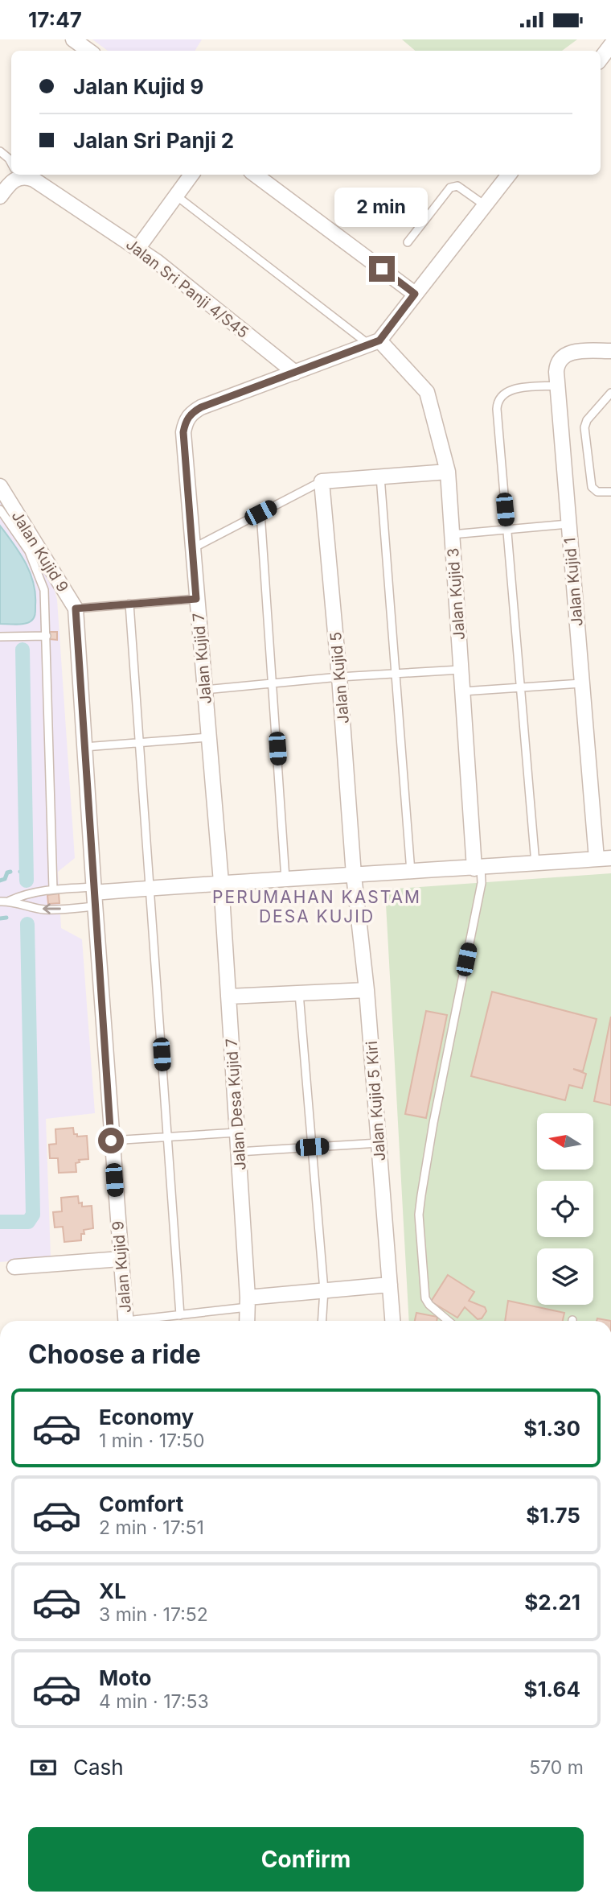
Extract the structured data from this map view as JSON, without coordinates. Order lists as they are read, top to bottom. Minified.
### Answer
{"streets":{"street":["Jalan Sri Panji 4/S45","Jalan Kujid 9","Jalan Kujid 1","Jalan Kujid 3","Jalan Kujid 7","Jalan Kujid 5","Jalan Kujid 5 Kiri","Jalan Desa Kujid 7"]},"crossings":[["Jalan Sri Panji 4/S45","Jalan Kujid 7"],["Jalan Kujid 3","Jalan Kujid 7"],["Jalan Kujid 7","Jalan Desa Kujid 7"],["Jalan Kujid 5","Jalan Kujid 5 Kiri"]],"districts":["PERUMAHAN KASTAM DESA KUJID"],"north":"left","page":{"status":"17:47","banner":["Jalan Kujid 9","Jalan Sri Panji 2"],"bubble":"2 min","heading":"Choose a ride","list":[{"name":"Economy","note":"1 min · 17:50","value":"$1.30"},{"name":"Comfort","note":"2 min · 17:51","value":"$1.75"},{"name":"XL","note":"3 min · 17:52","value":"$2.21"},{"name":"Moto","note":"4 min · 17:53","value":"$1.64"}],"pay":["Cash","570 m"],"buttons":"Confirm"}}
